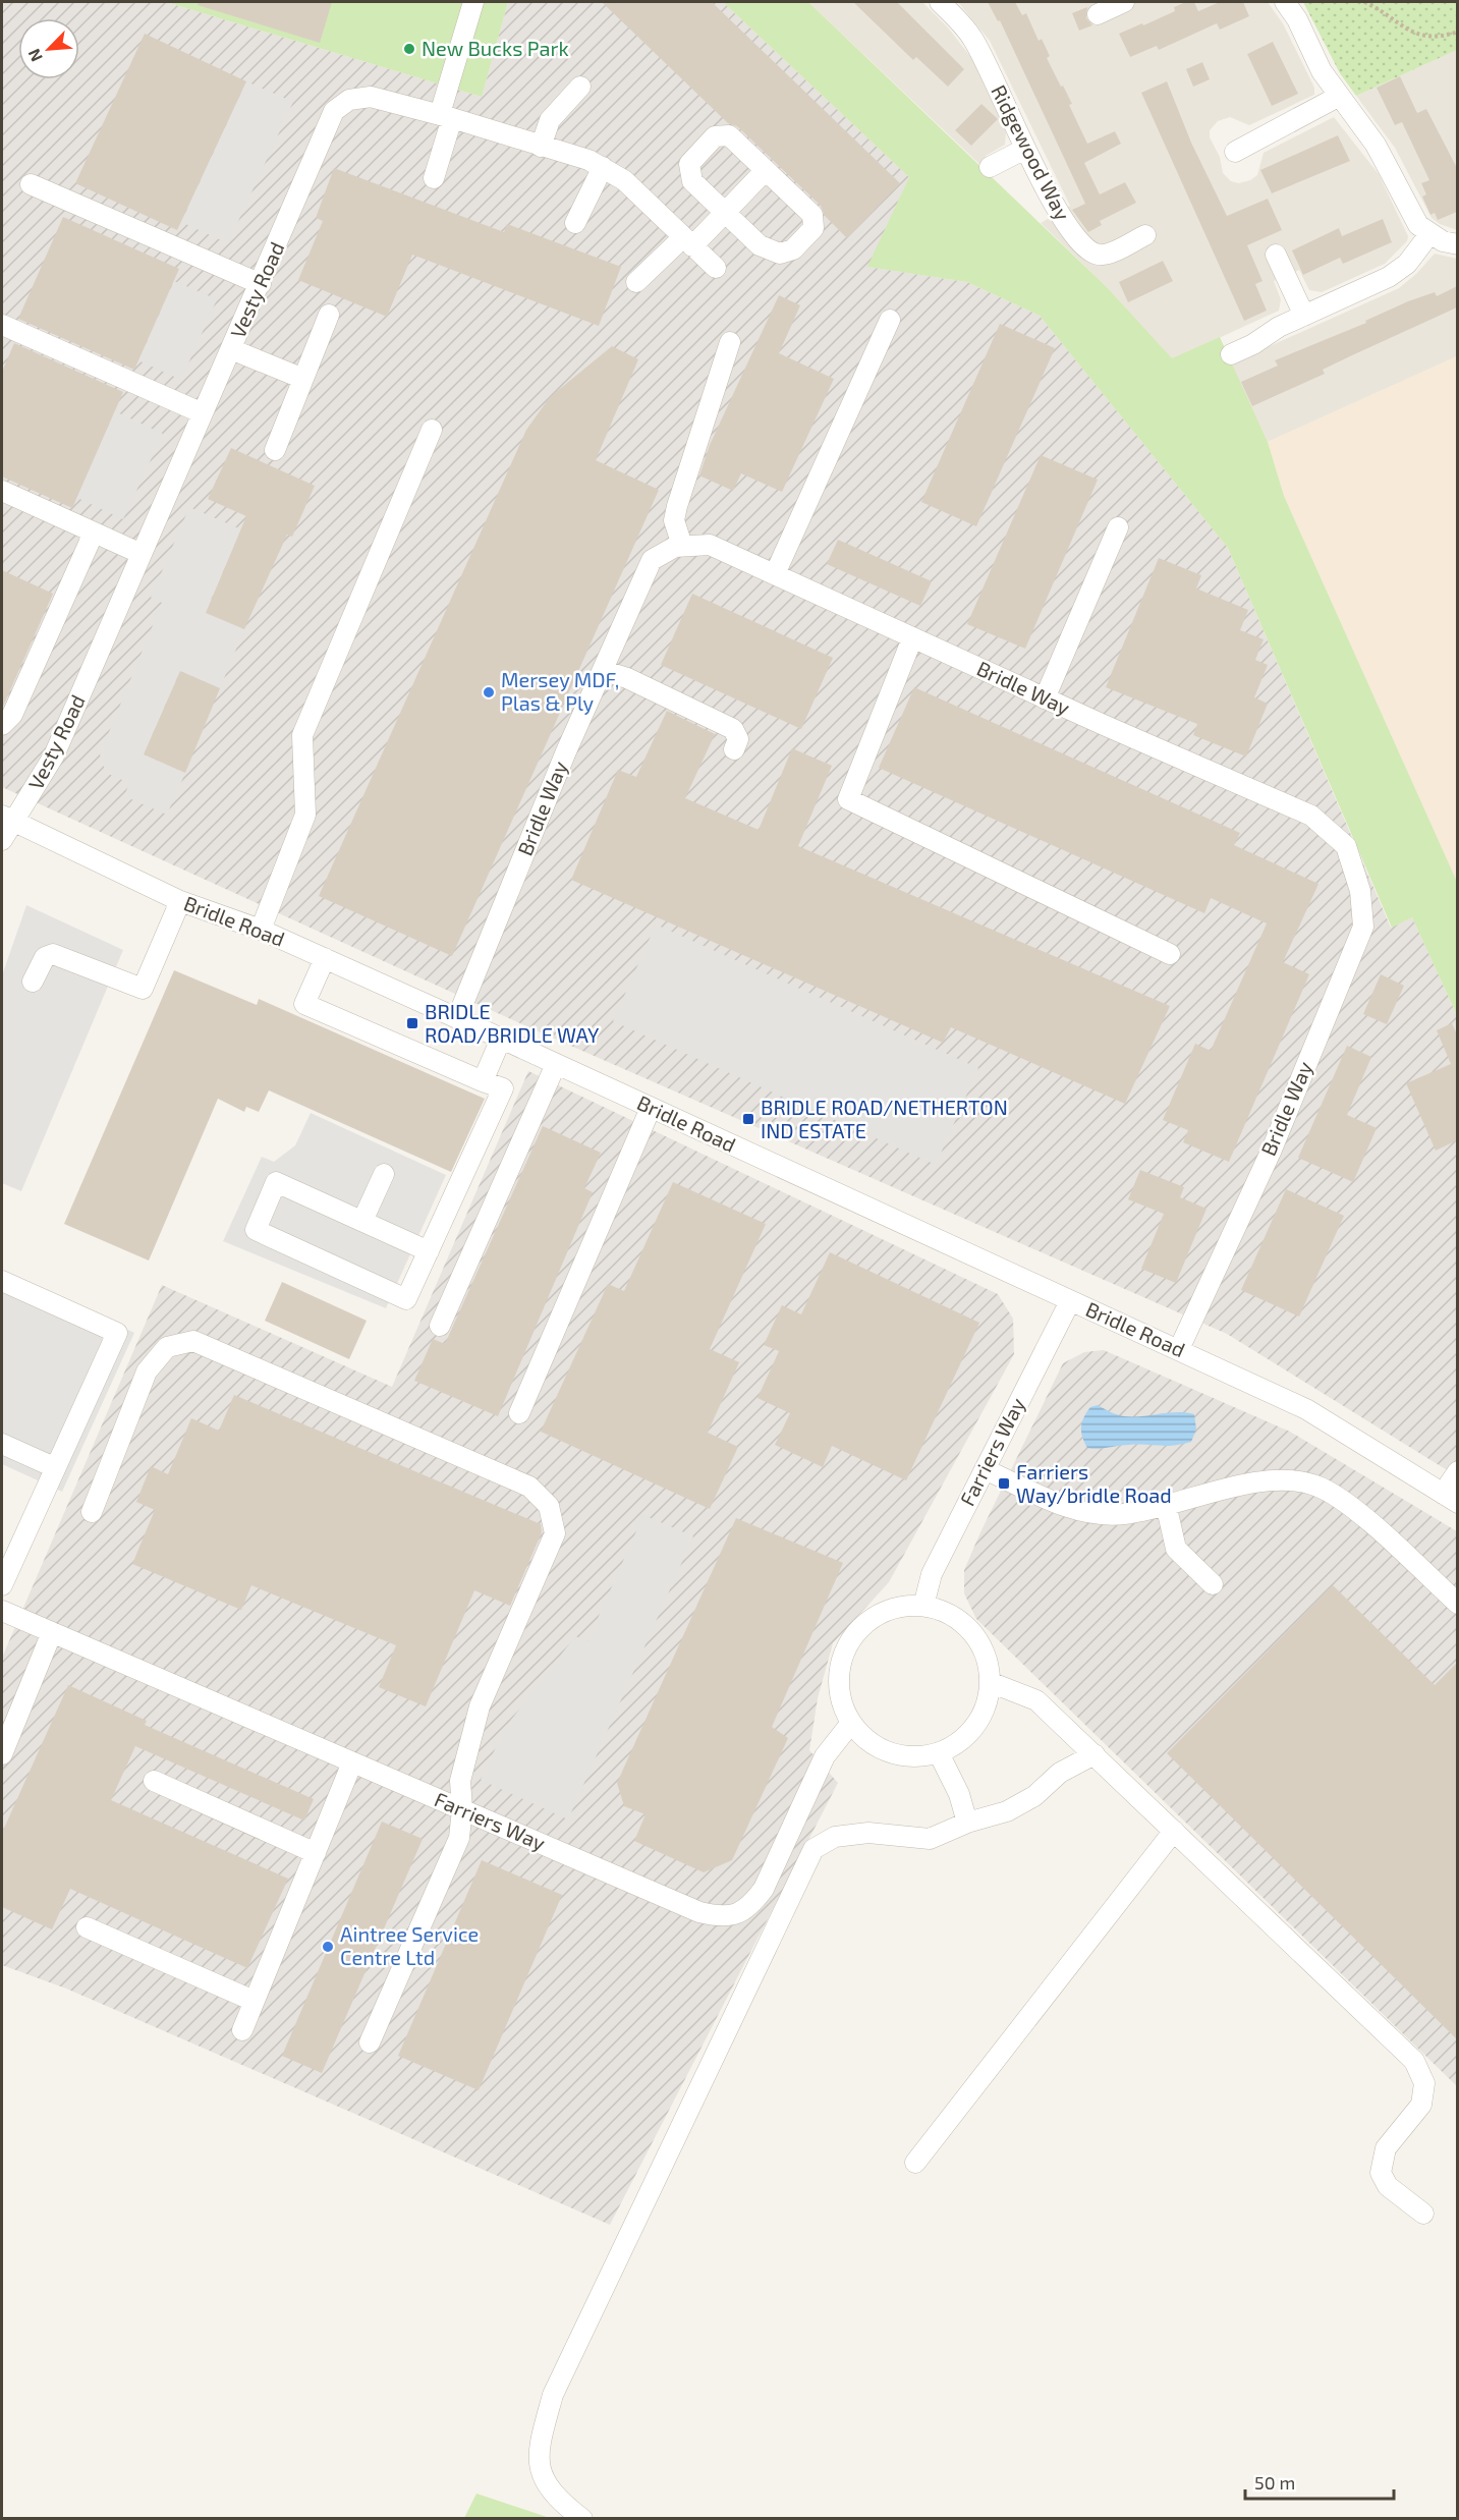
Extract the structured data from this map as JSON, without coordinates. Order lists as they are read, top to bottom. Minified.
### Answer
{"streets":{"street":["Ridgewood Way","Vesty Road","Bridle Way","Bridle Road","Farriers Way"]},"crossings":[["Vesty Road","Bridle Road"],["Bridle Way","Bridle Road"],["Bridle Road","Farriers Way"]],"places":{"other":["New Bucks Park","Mersey MDF, Plas & Ply","Aintree Service Centre Ltd"],"transit":["BRIDLE ROAD/BRIDLE WAY","BRIDLE ROAD/NETHERTON IND ESTATE","Farriers Way/bridle Road"]},"scale_bar":"50 m","north":"bottom left"}
